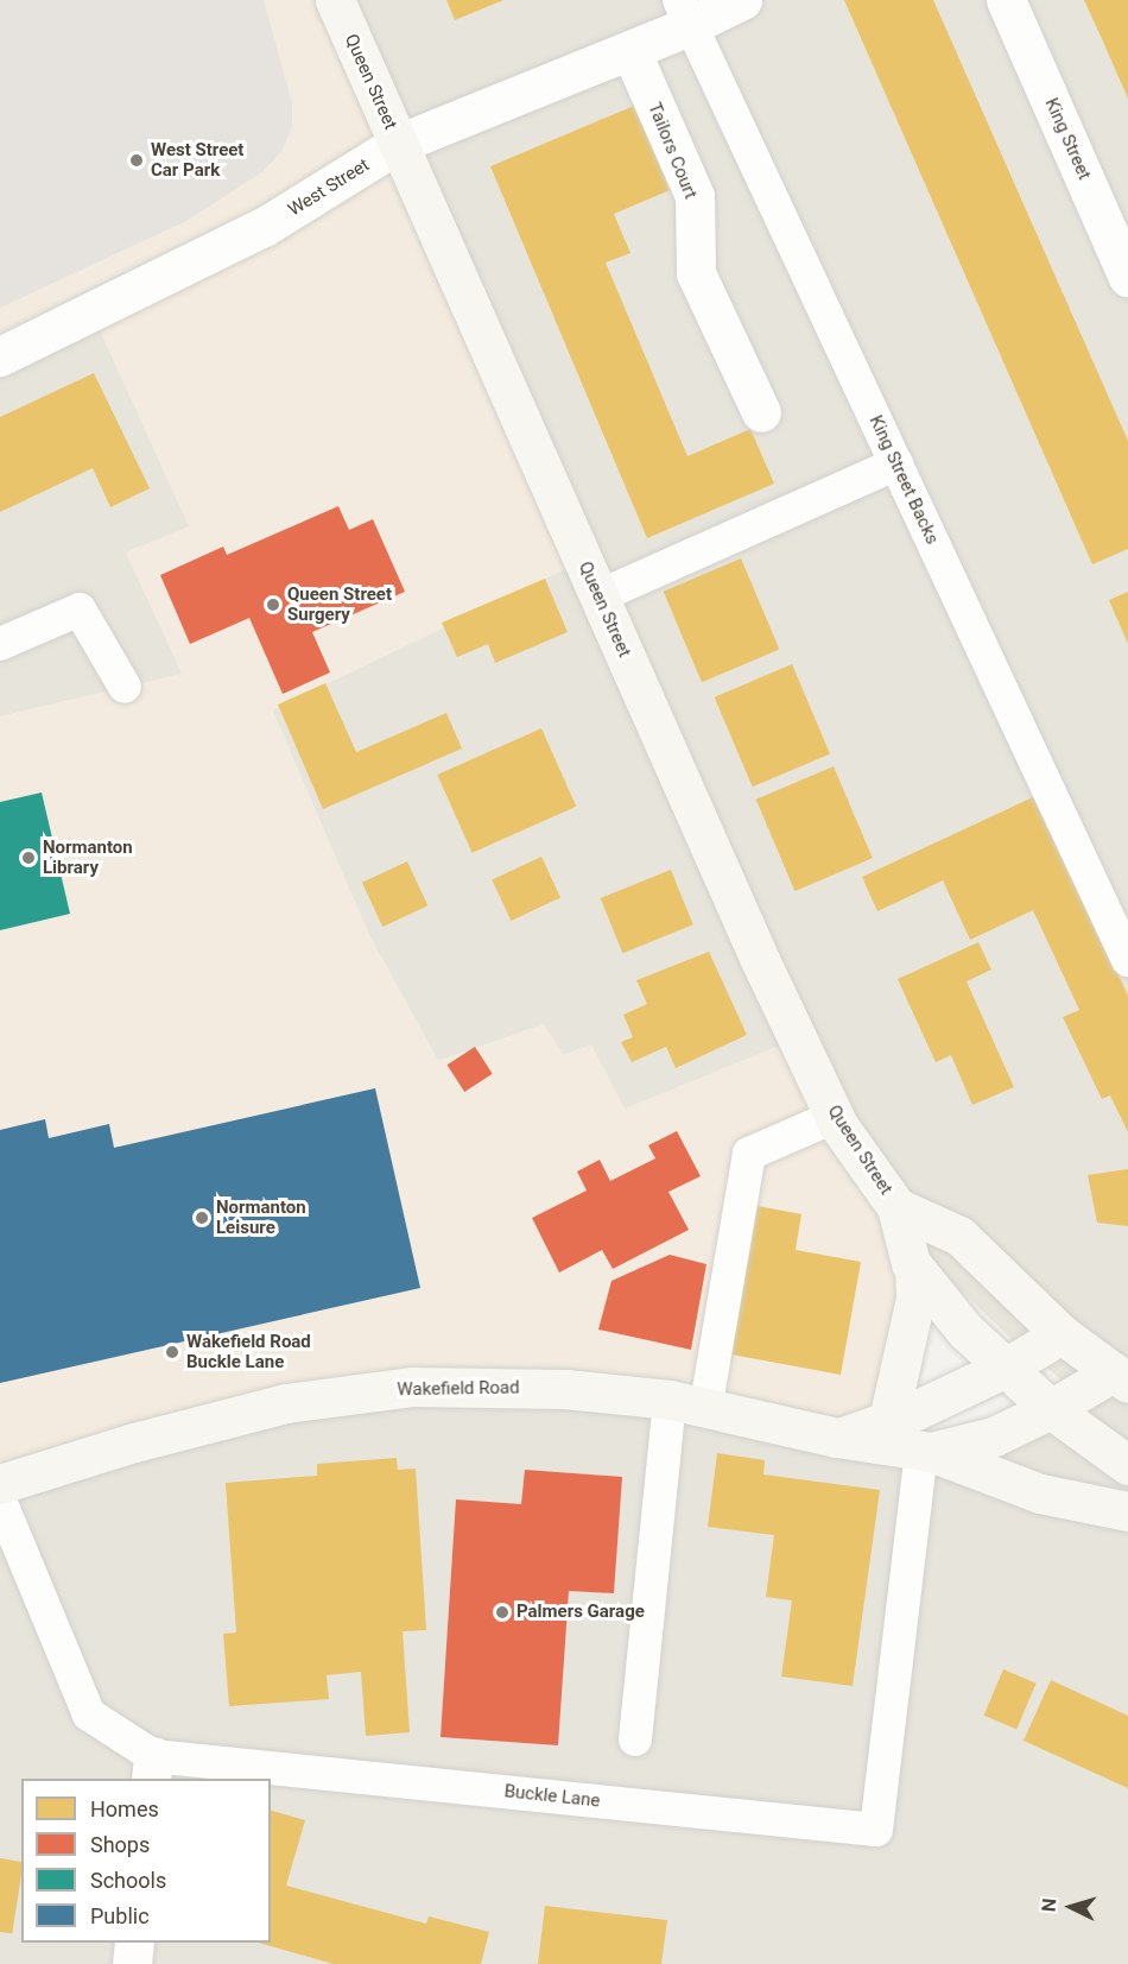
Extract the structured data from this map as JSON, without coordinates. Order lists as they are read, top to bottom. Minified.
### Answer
{"streets":{"street":["Queen Street","King Street","Tailors Court","West Street","Wakefield Road"],"lane":["King Street Backs","Buckle Lane"]},"crossings":[["Queen Street","West Street"],["Queen Street","Wakefield Road"],["Tailors Court","West Street"],["West Street","King Street Backs"],["Wakefield Road","Buckle Lane"]],"places":["West Street Car Park","Queen Street Surgery","Normanton Library","Normanton Leisure","Wakefield Road Buckle Lane","Palmers Garage"],"legend":["Homes","Shops","Schools","Public"],"north":"left"}
